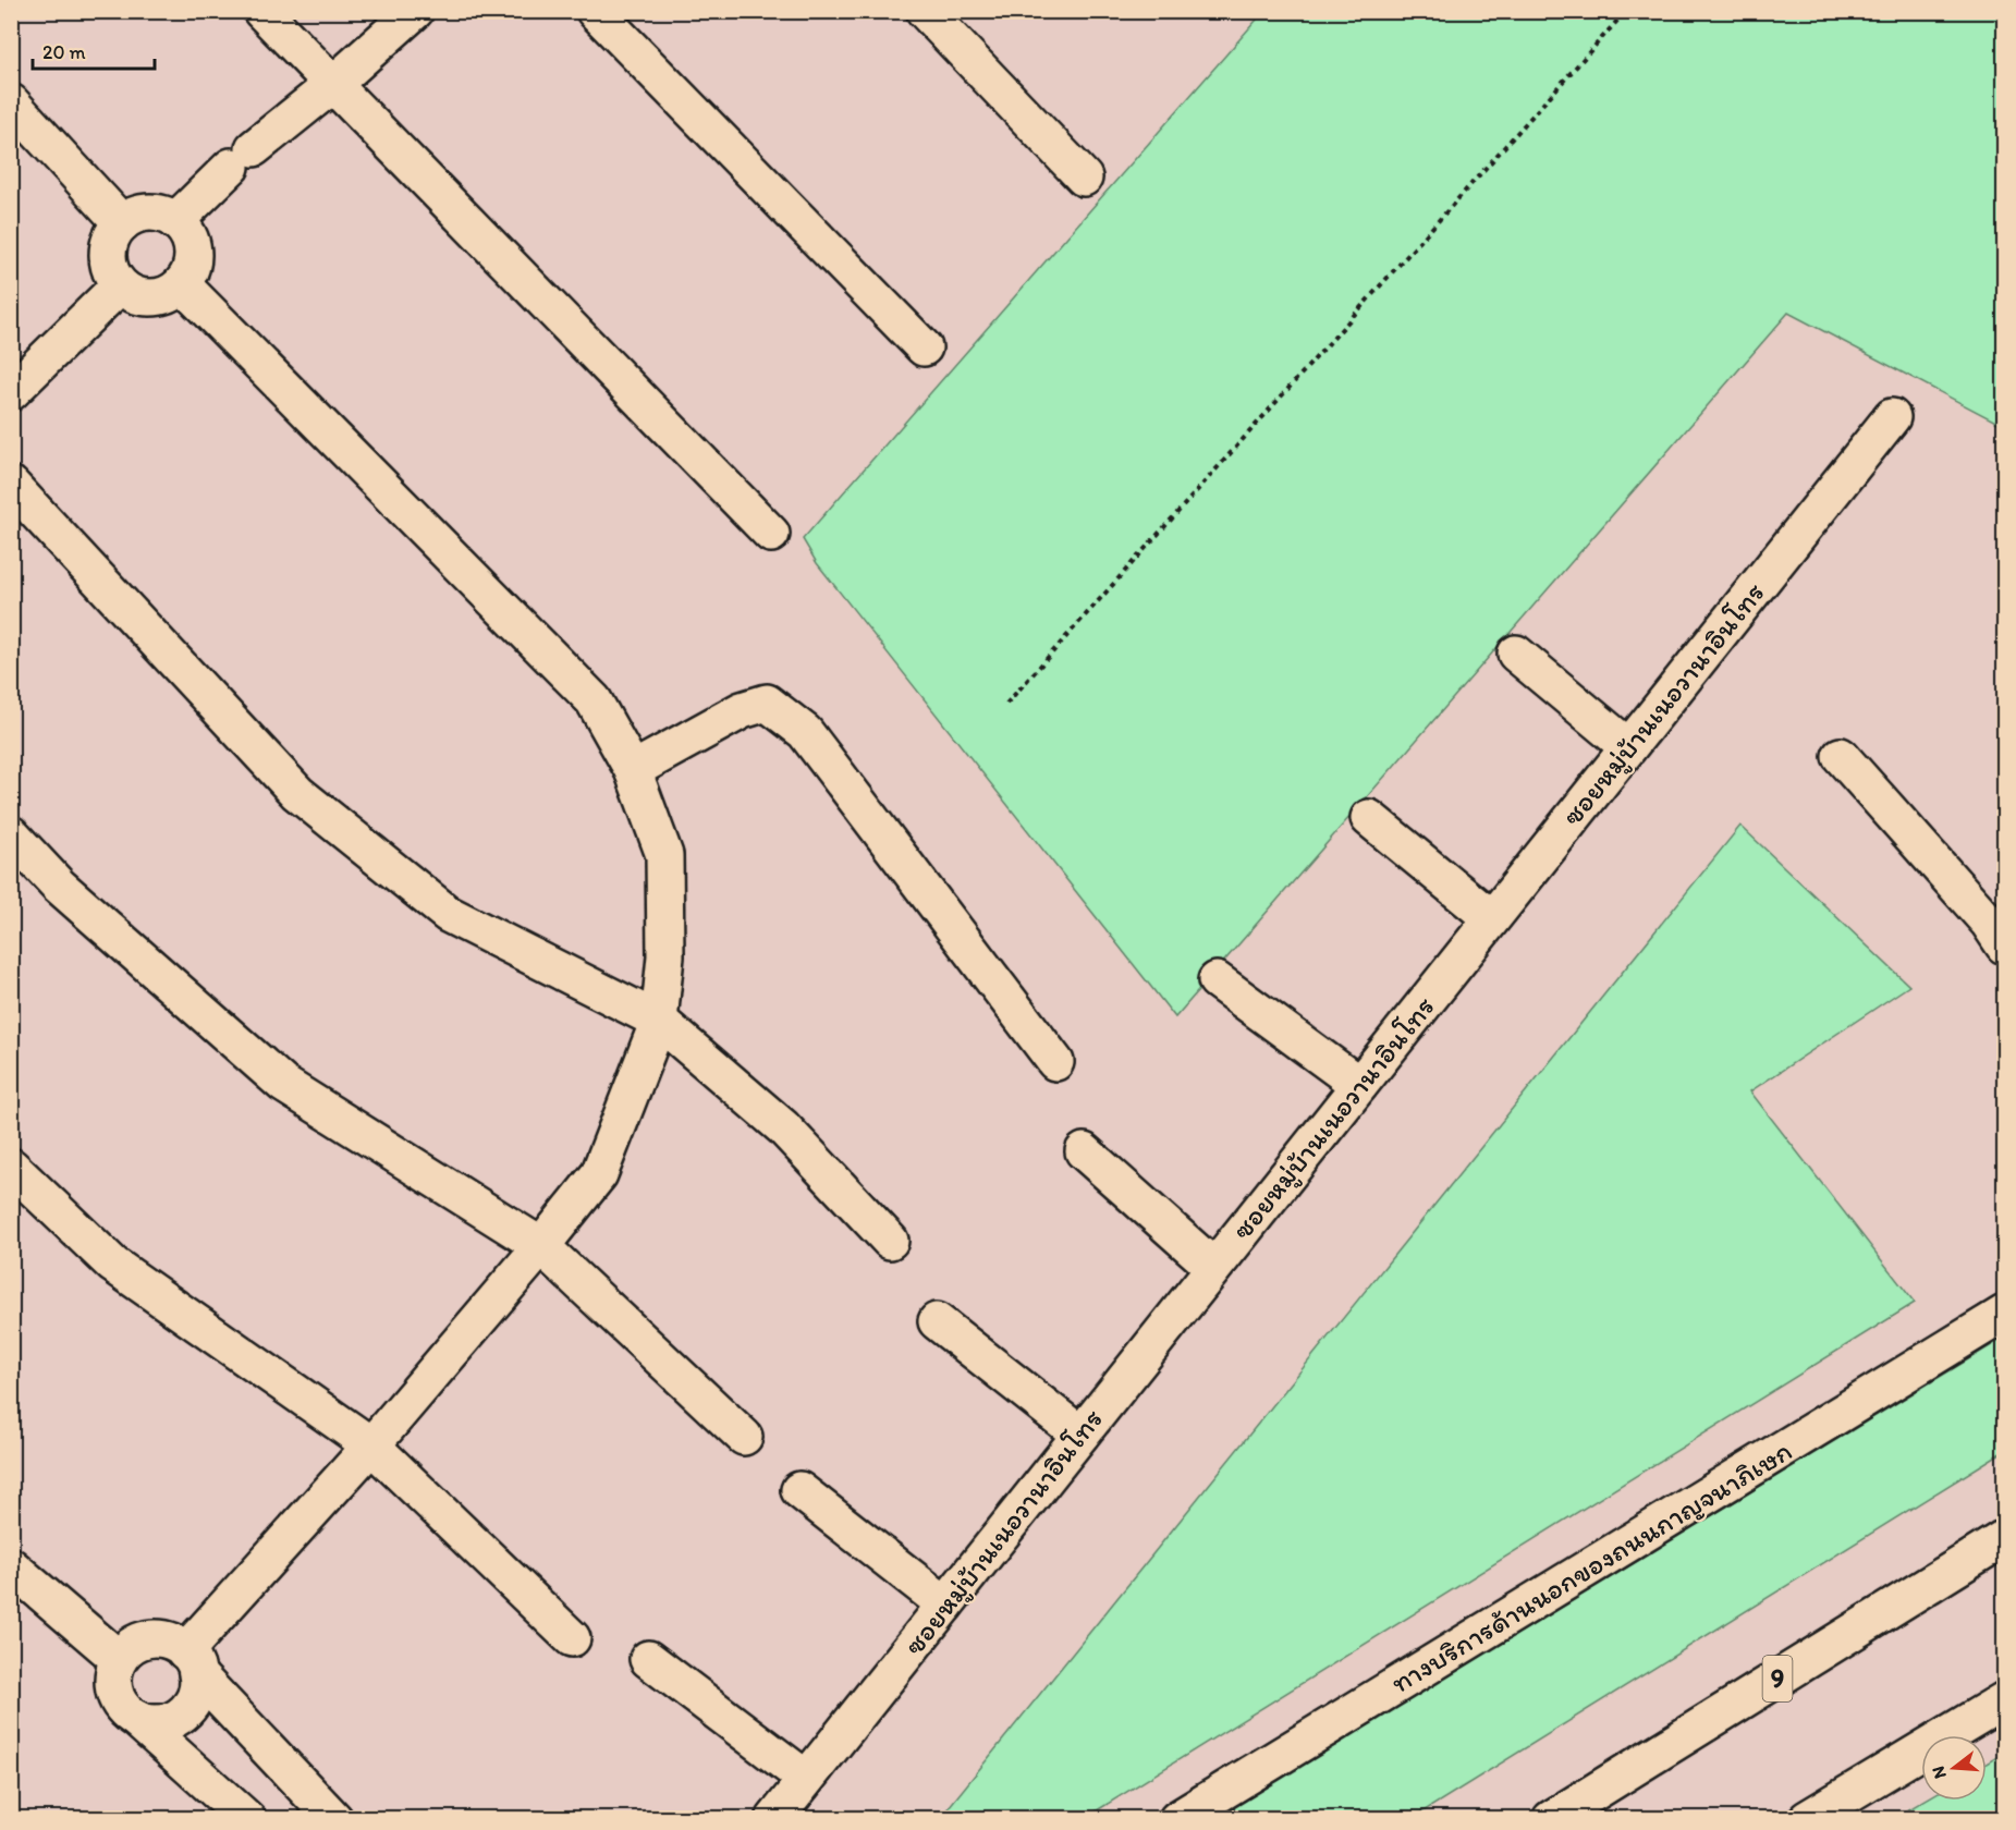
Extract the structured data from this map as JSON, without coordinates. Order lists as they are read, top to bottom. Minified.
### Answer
{"streets":{"main road":["ซอยหมู่บ้านเนอวานาอินโทร","ทางบริการด้านนอกของถนนกาญจนาภิเษก","9"]},"scale_bar":"20 m","north":"left"}
